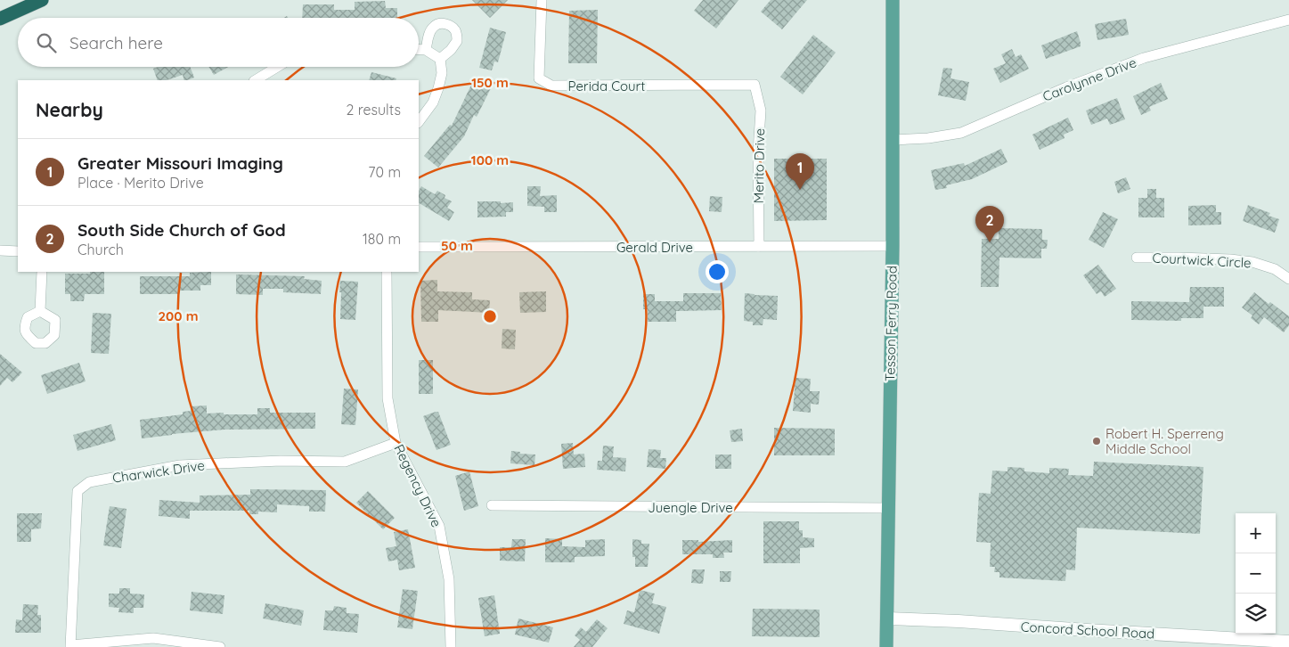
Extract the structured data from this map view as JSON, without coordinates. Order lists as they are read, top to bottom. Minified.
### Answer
{"streets":{"main road":["Tesson Ferry Road"],"street":["Carolynne Drive","Perida Court","Merito Drive","Gerald Drive","Courtwick Circle","Charwick Drive","Regency Drive","Juengle Drive","Concord School Road"]},"crossings":[["Carolynne Drive","Tesson Ferry Road"],["Perida Court","Merito Drive"],["Merito Drive","Gerald Drive"],["Gerald Drive","Tesson Ferry Road"],["Tesson Ferry Road","Juengle Drive"],["Tesson Ferry Road","Concord School Road"],["Charwick Drive","Regency Drive"]],"places":["Robert H. Sperreng Middle School"],"page":{"search":"Search here","heading":["Nearby","2 results"],"list":[{"mark":"1","name":"Greater Missouri Imaging","note":"Place · Merito Drive","value":"70 m"},{"mark":"2","name":"South Side Church of God","note":"Church","value":"180 m"}],"pins":["1","2"],"map_buttons":["+","−"]},"rings":["150 m","100 m","50 m","200 m"]}
